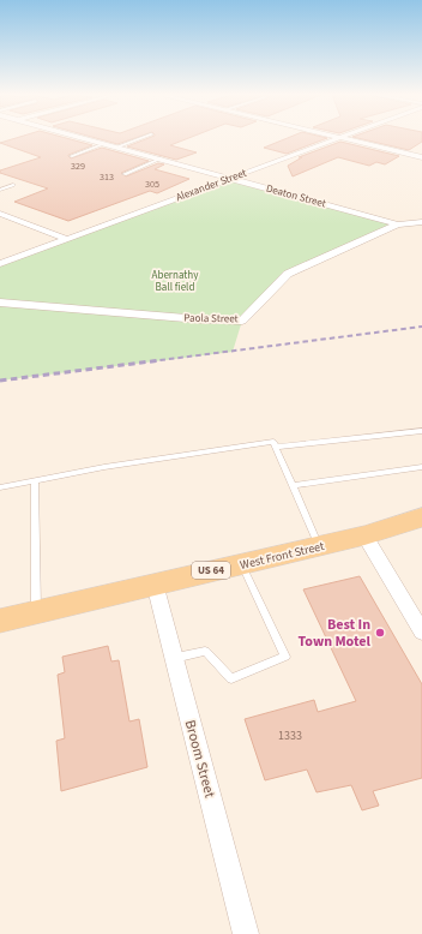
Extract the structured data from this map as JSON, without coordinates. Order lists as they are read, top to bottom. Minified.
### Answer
{"streets":{"main road":["West Front Street","US 64"],"street":["Alexander Street","Deaton Street","Paola Street","Broom Street"]},"crossings":[["Alexander Street","Deaton Street"],["Deaton Street","Paola Street"],["West Front Street","Broom Street"]],"parks":["Abernathy Ball field"],"places":["Best In Town Motel"],"house_numbers":["329","313","305","1333"]}
